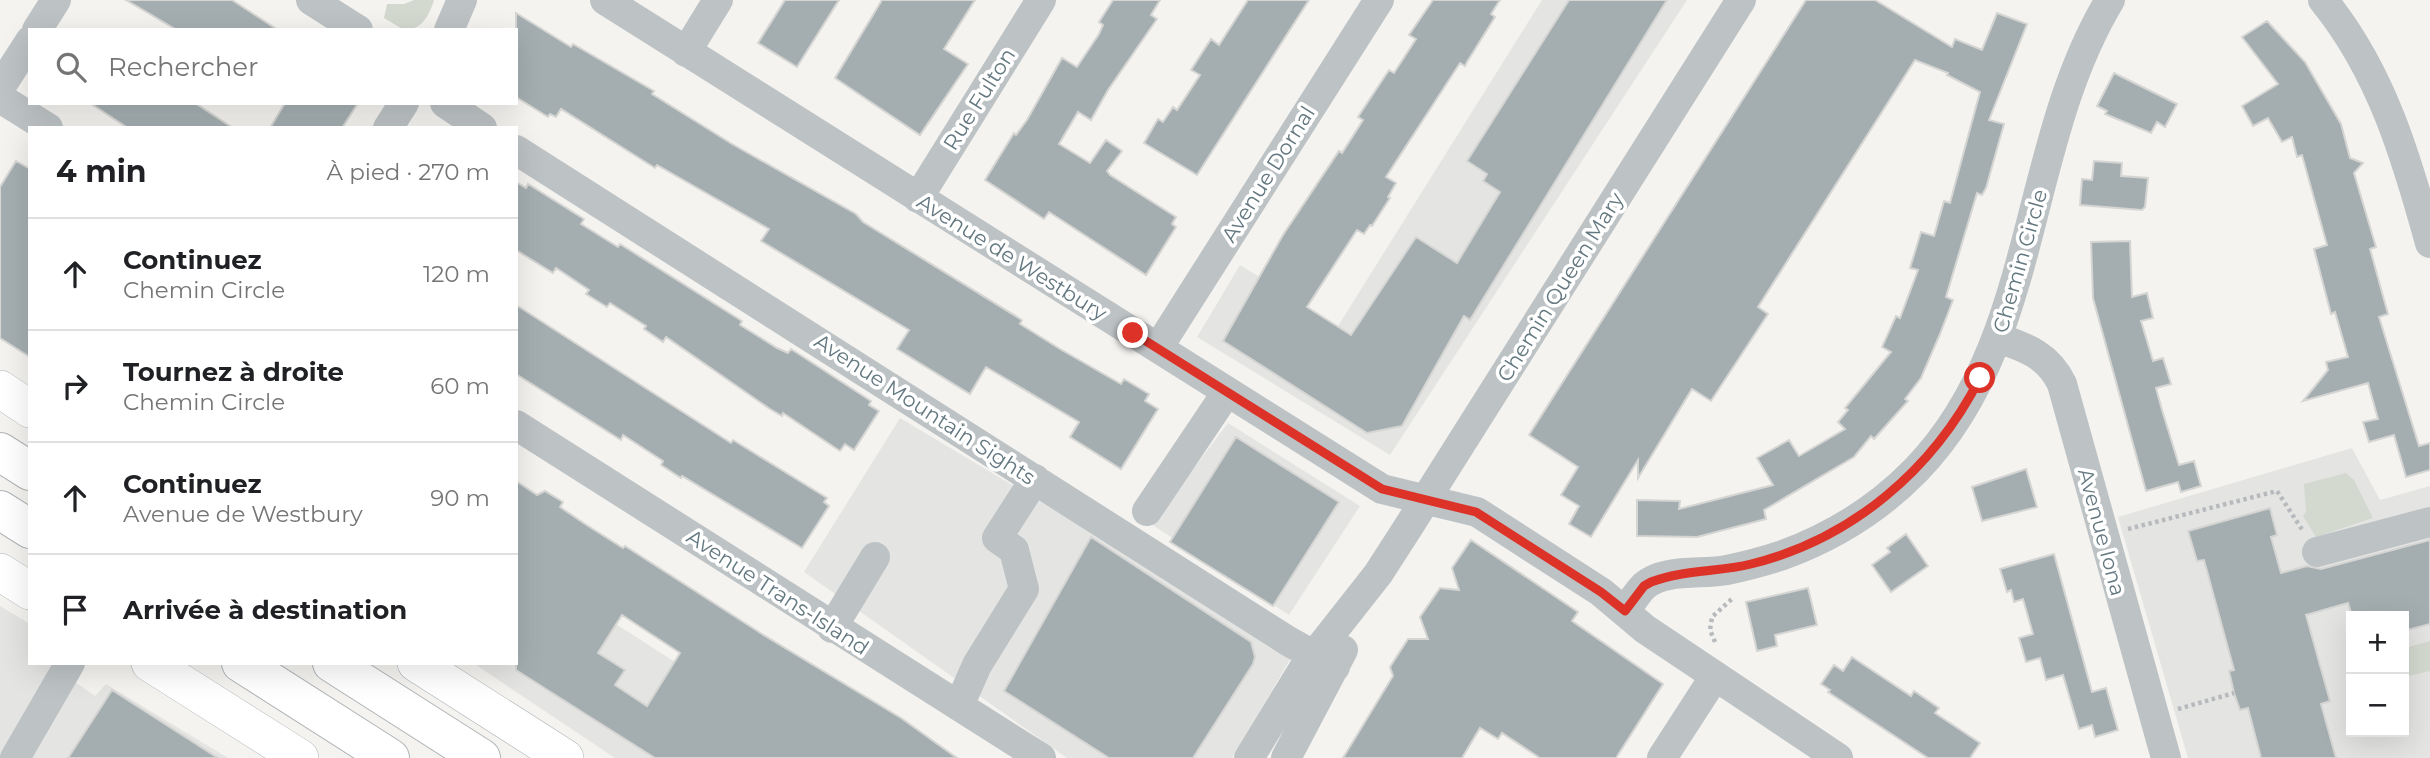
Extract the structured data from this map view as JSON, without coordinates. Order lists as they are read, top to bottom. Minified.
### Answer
{"streets":{"street":["Rue Fulton","Avenue Dornal","Avenue de Westbury","Chemin Circle","Chemin Queen Mary","Avenue Mountain Sights","Avenue Iona","Avenue Trans-Island"]},"crossings":[["Rue Fulton","Avenue de Westbury"],["Avenue Dornal","Avenue de Westbury"],["Avenue de Westbury","Chemin Queen Mary"],["Chemin Circle","Avenue Iona"],["Chemin Queen Mary","Avenue Mountain Sights"]],"page":{"search":"Rechercher","heading":["4 min","À pied · 270 m"],"list":[["Continuez","Chemin Circle","120 m"],["Tournez à droite","Chemin Circle","60 m"],["Continuez","Avenue de Westbury","90 m"],"Arrivée à destination"],"map_buttons":["+","−"]}}
